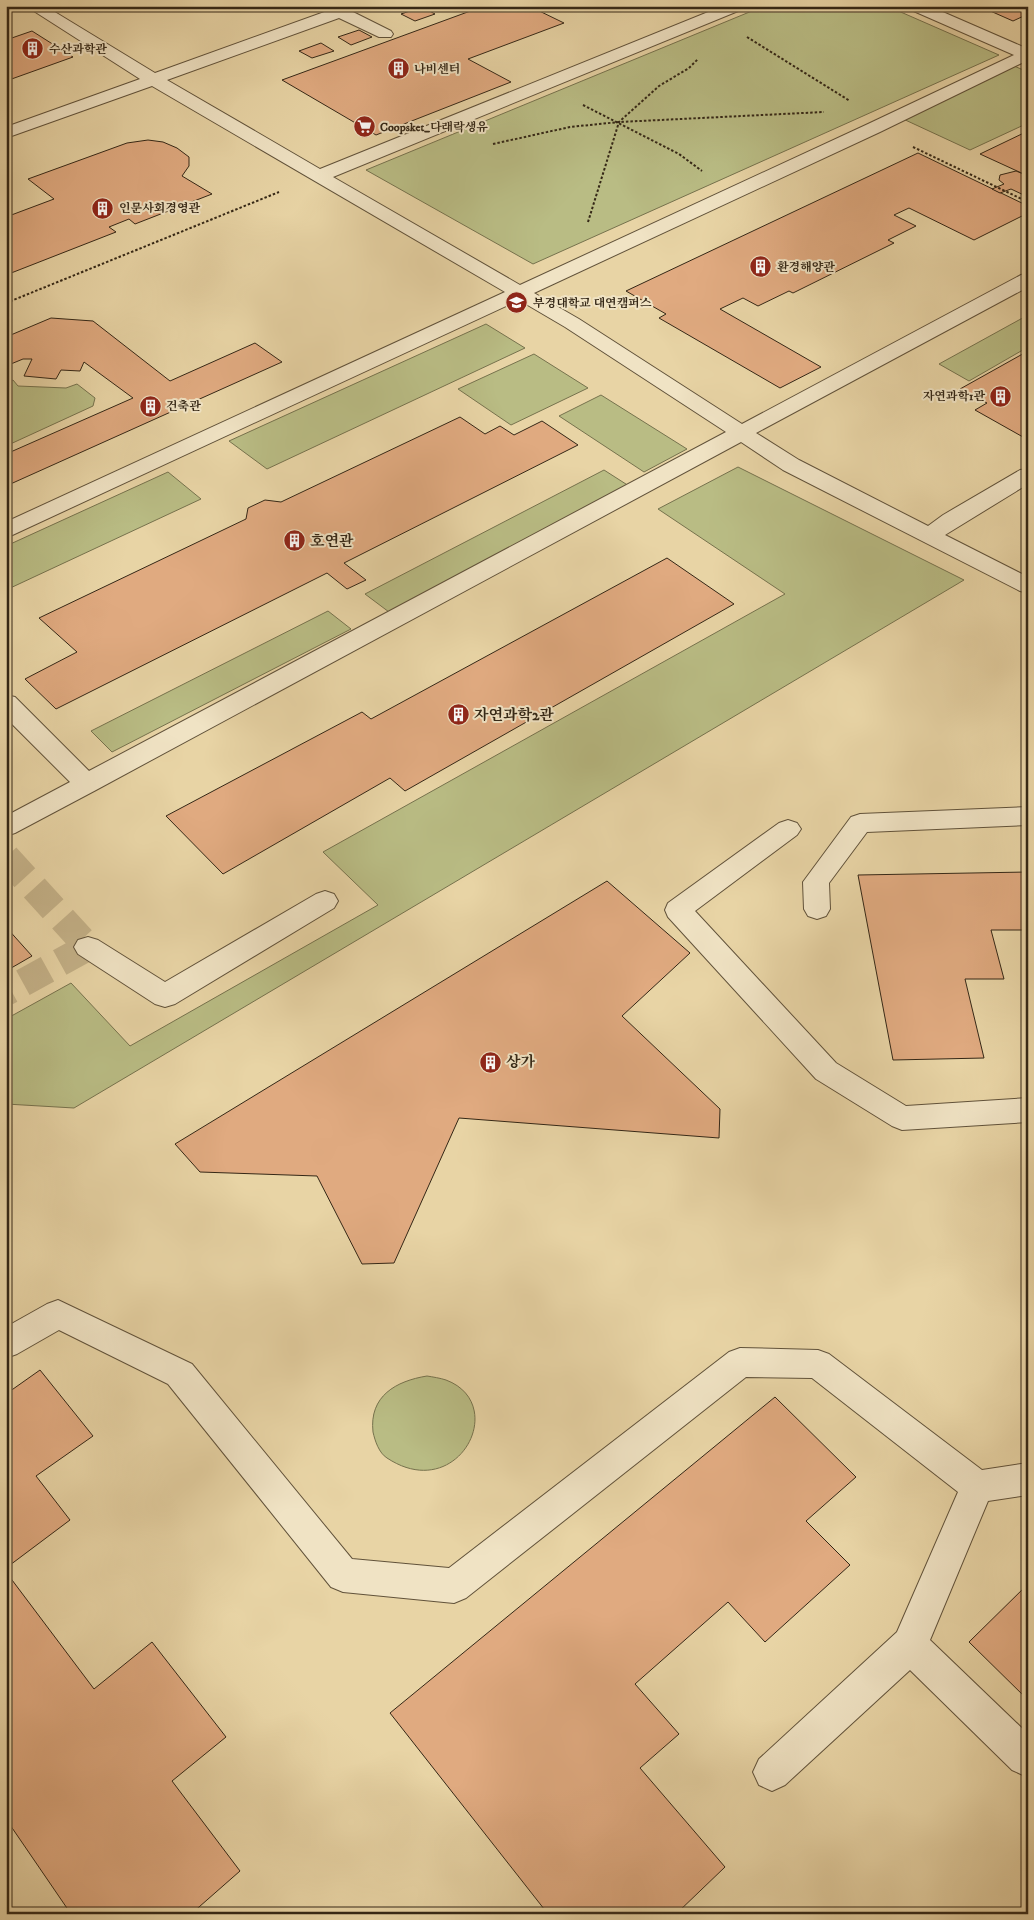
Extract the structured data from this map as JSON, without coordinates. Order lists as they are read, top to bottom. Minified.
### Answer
{"places":{"building":["수산과학관","나비센터","인문사회경영관","환경해양관","자연과학1관","건축관","호연관","자연과학2관","상가"],"supermarket":["Coopsket_다래락생유"],"school or university":["부경대학교 대연캠퍼스"]}}
